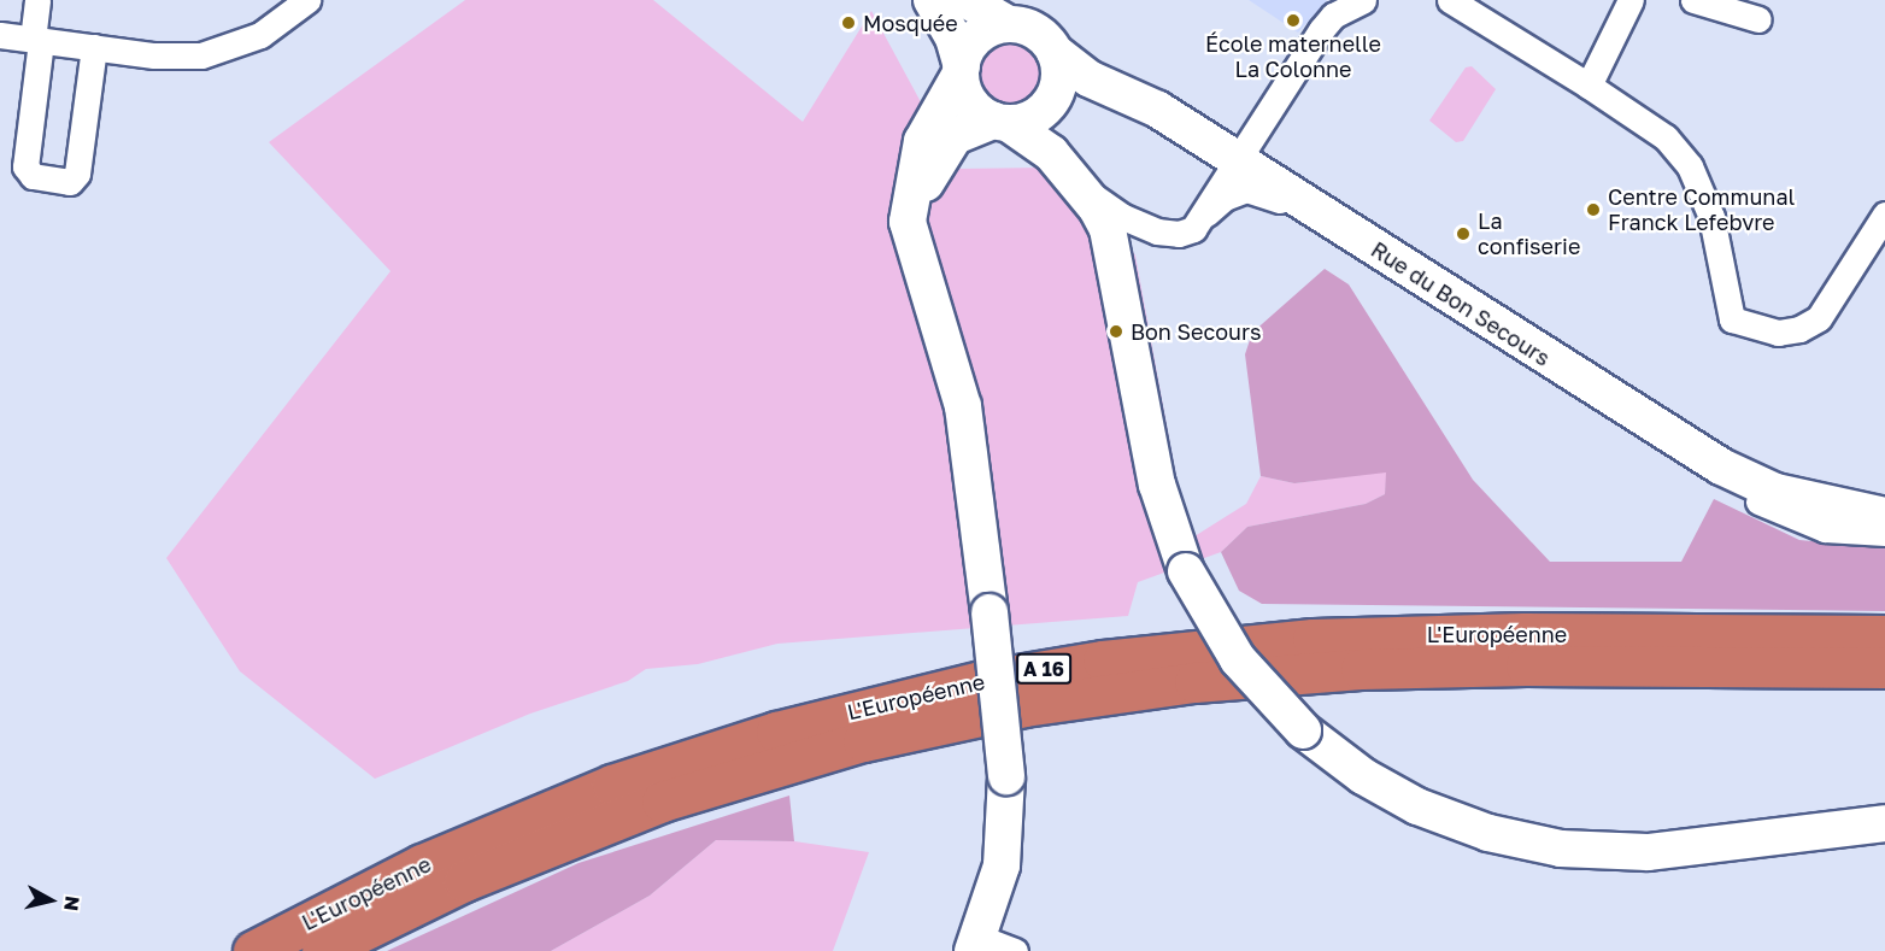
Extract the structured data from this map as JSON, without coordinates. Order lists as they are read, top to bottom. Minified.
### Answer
{"streets":{"highway":["L'Européenne","A 16"],"main road":["Rue du Bon Secours"]},"places":["École maternelle La Colonne","Mosquée","Centre Communal Franck Lefebvre","La confiserie","Bon Secours"],"north":"right"}
